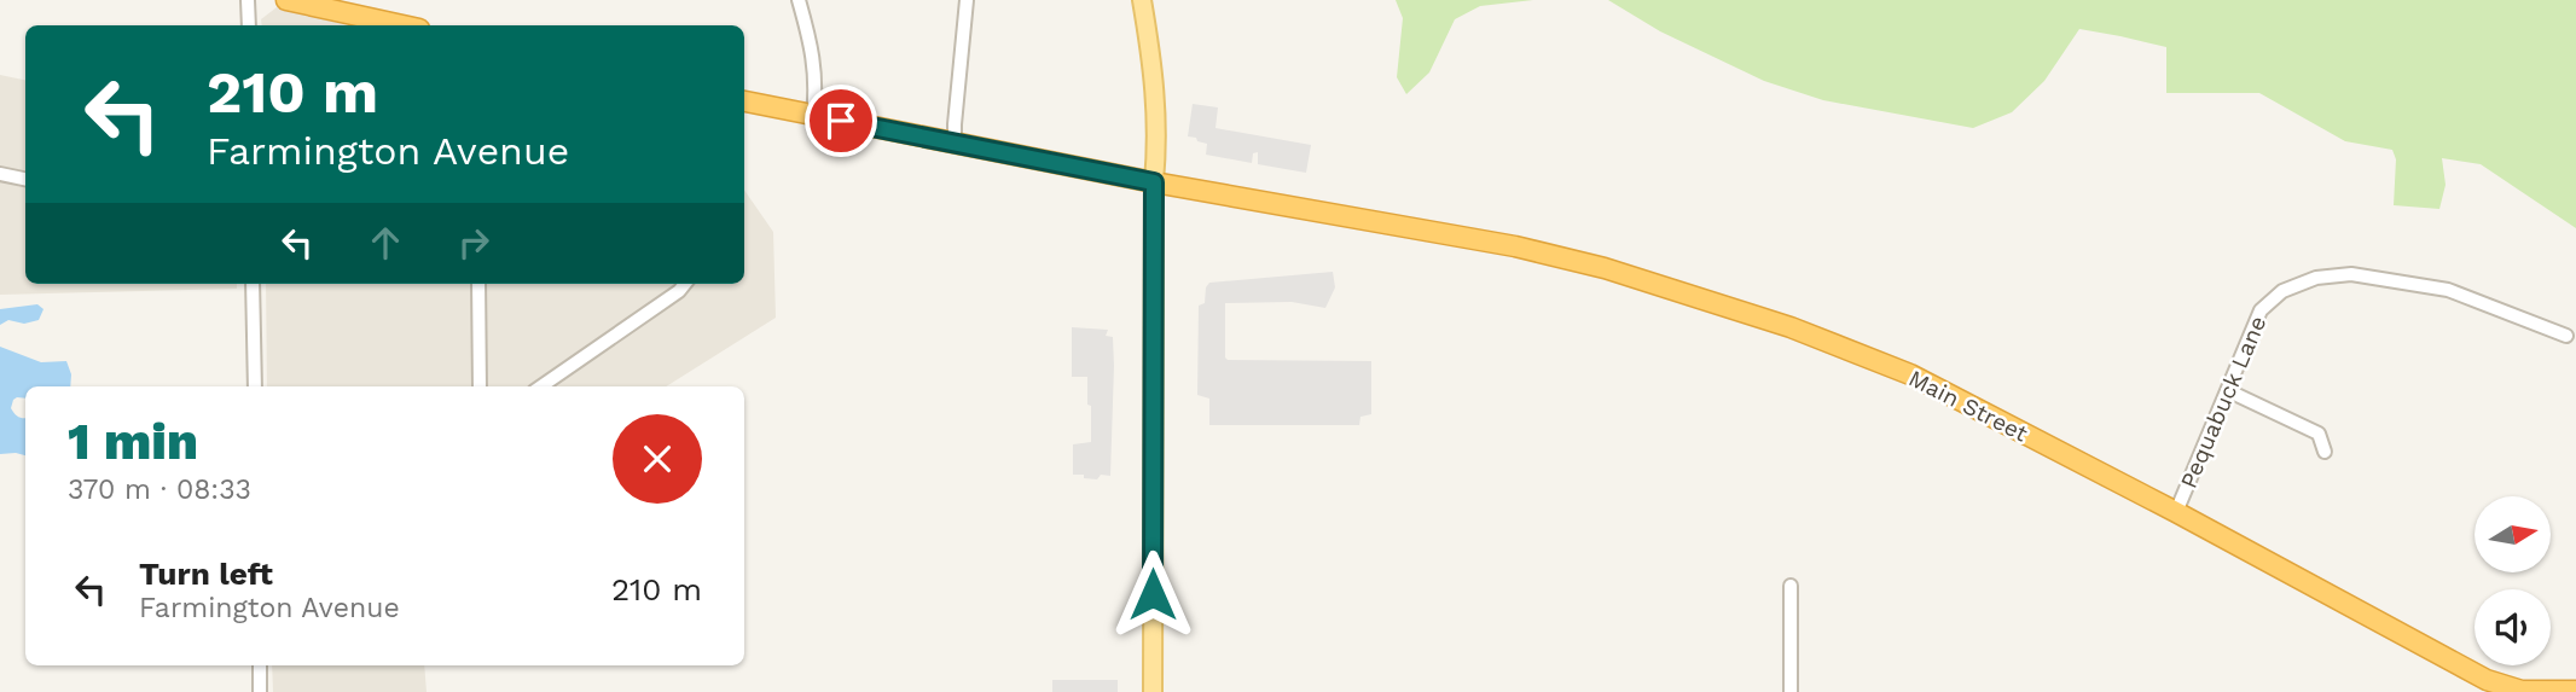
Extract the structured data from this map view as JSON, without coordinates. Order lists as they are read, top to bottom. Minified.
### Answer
{"streets":{"highway":["Main Street"],"street":["Pequabuck Lane"]},"crossings":[["Pequabuck Lane","Main Street"]],"north":"right","page":{"turn":["210 m","Farmington Avenue"],"heading":["1 min","370 m · 08:33"],"list":[{"name":"Turn left","note":"Farmington Avenue","value":"210 m"}]}}
